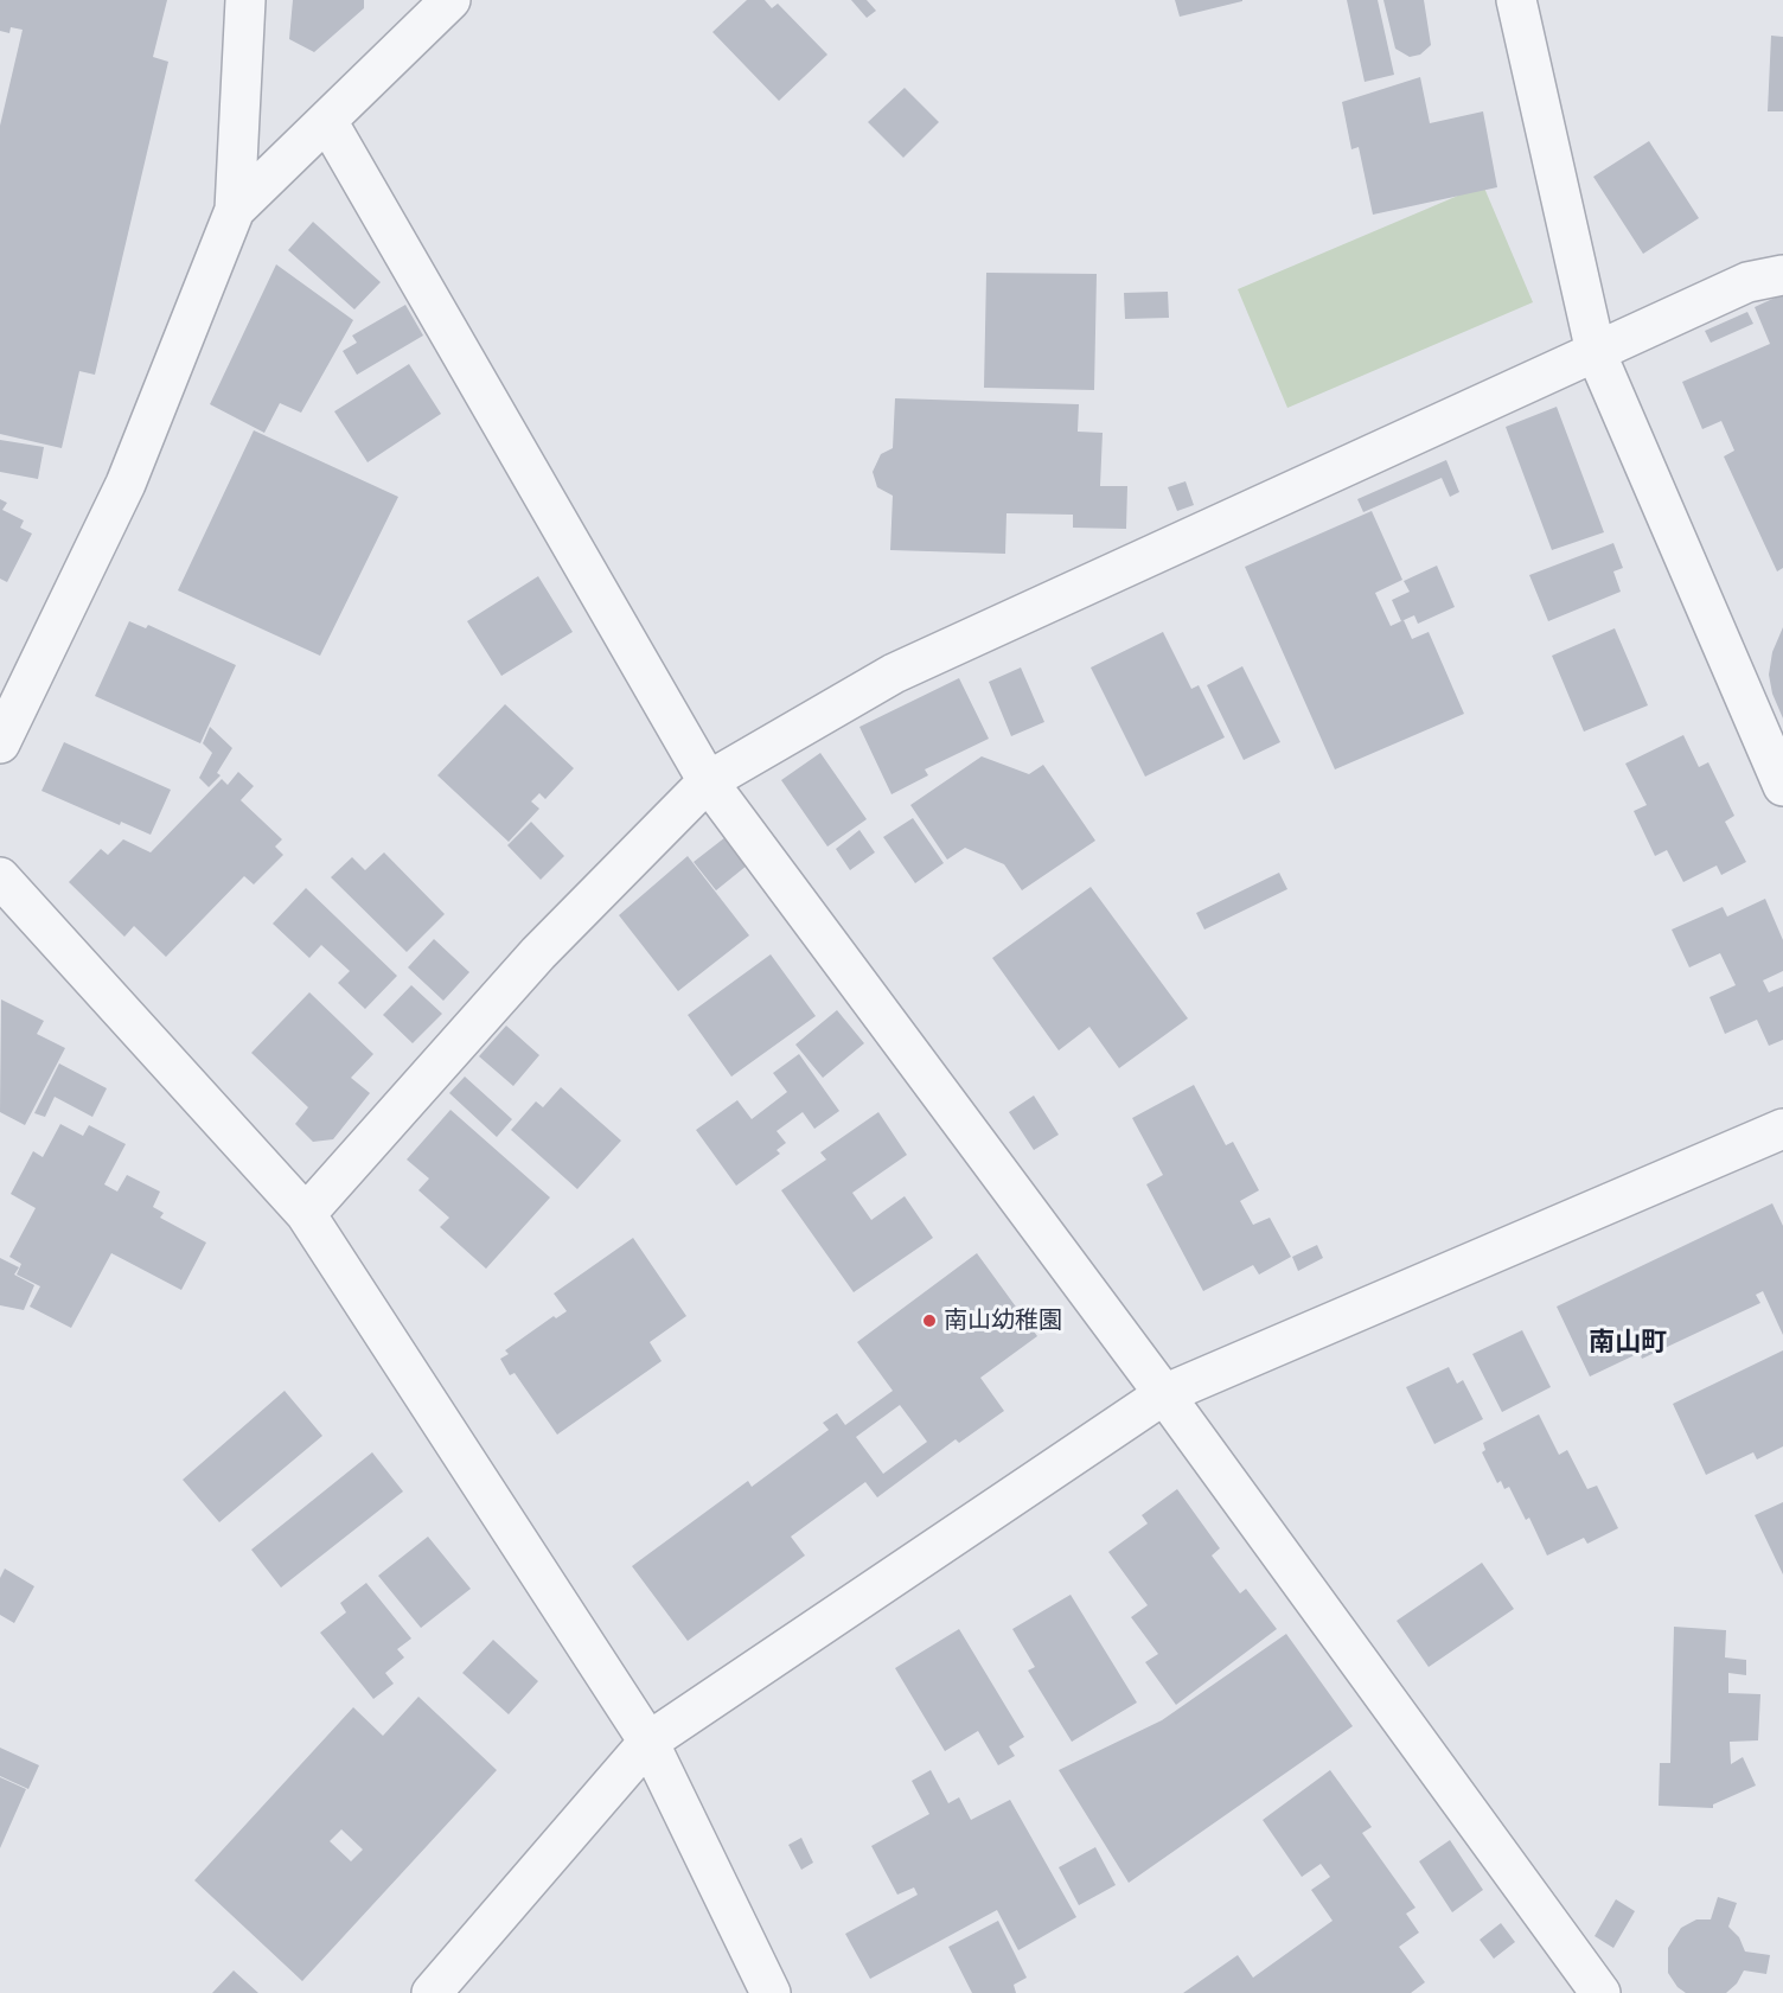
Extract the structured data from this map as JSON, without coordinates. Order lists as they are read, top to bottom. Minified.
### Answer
{"districts":["南山町"],"places":["南山幼稚園"]}
